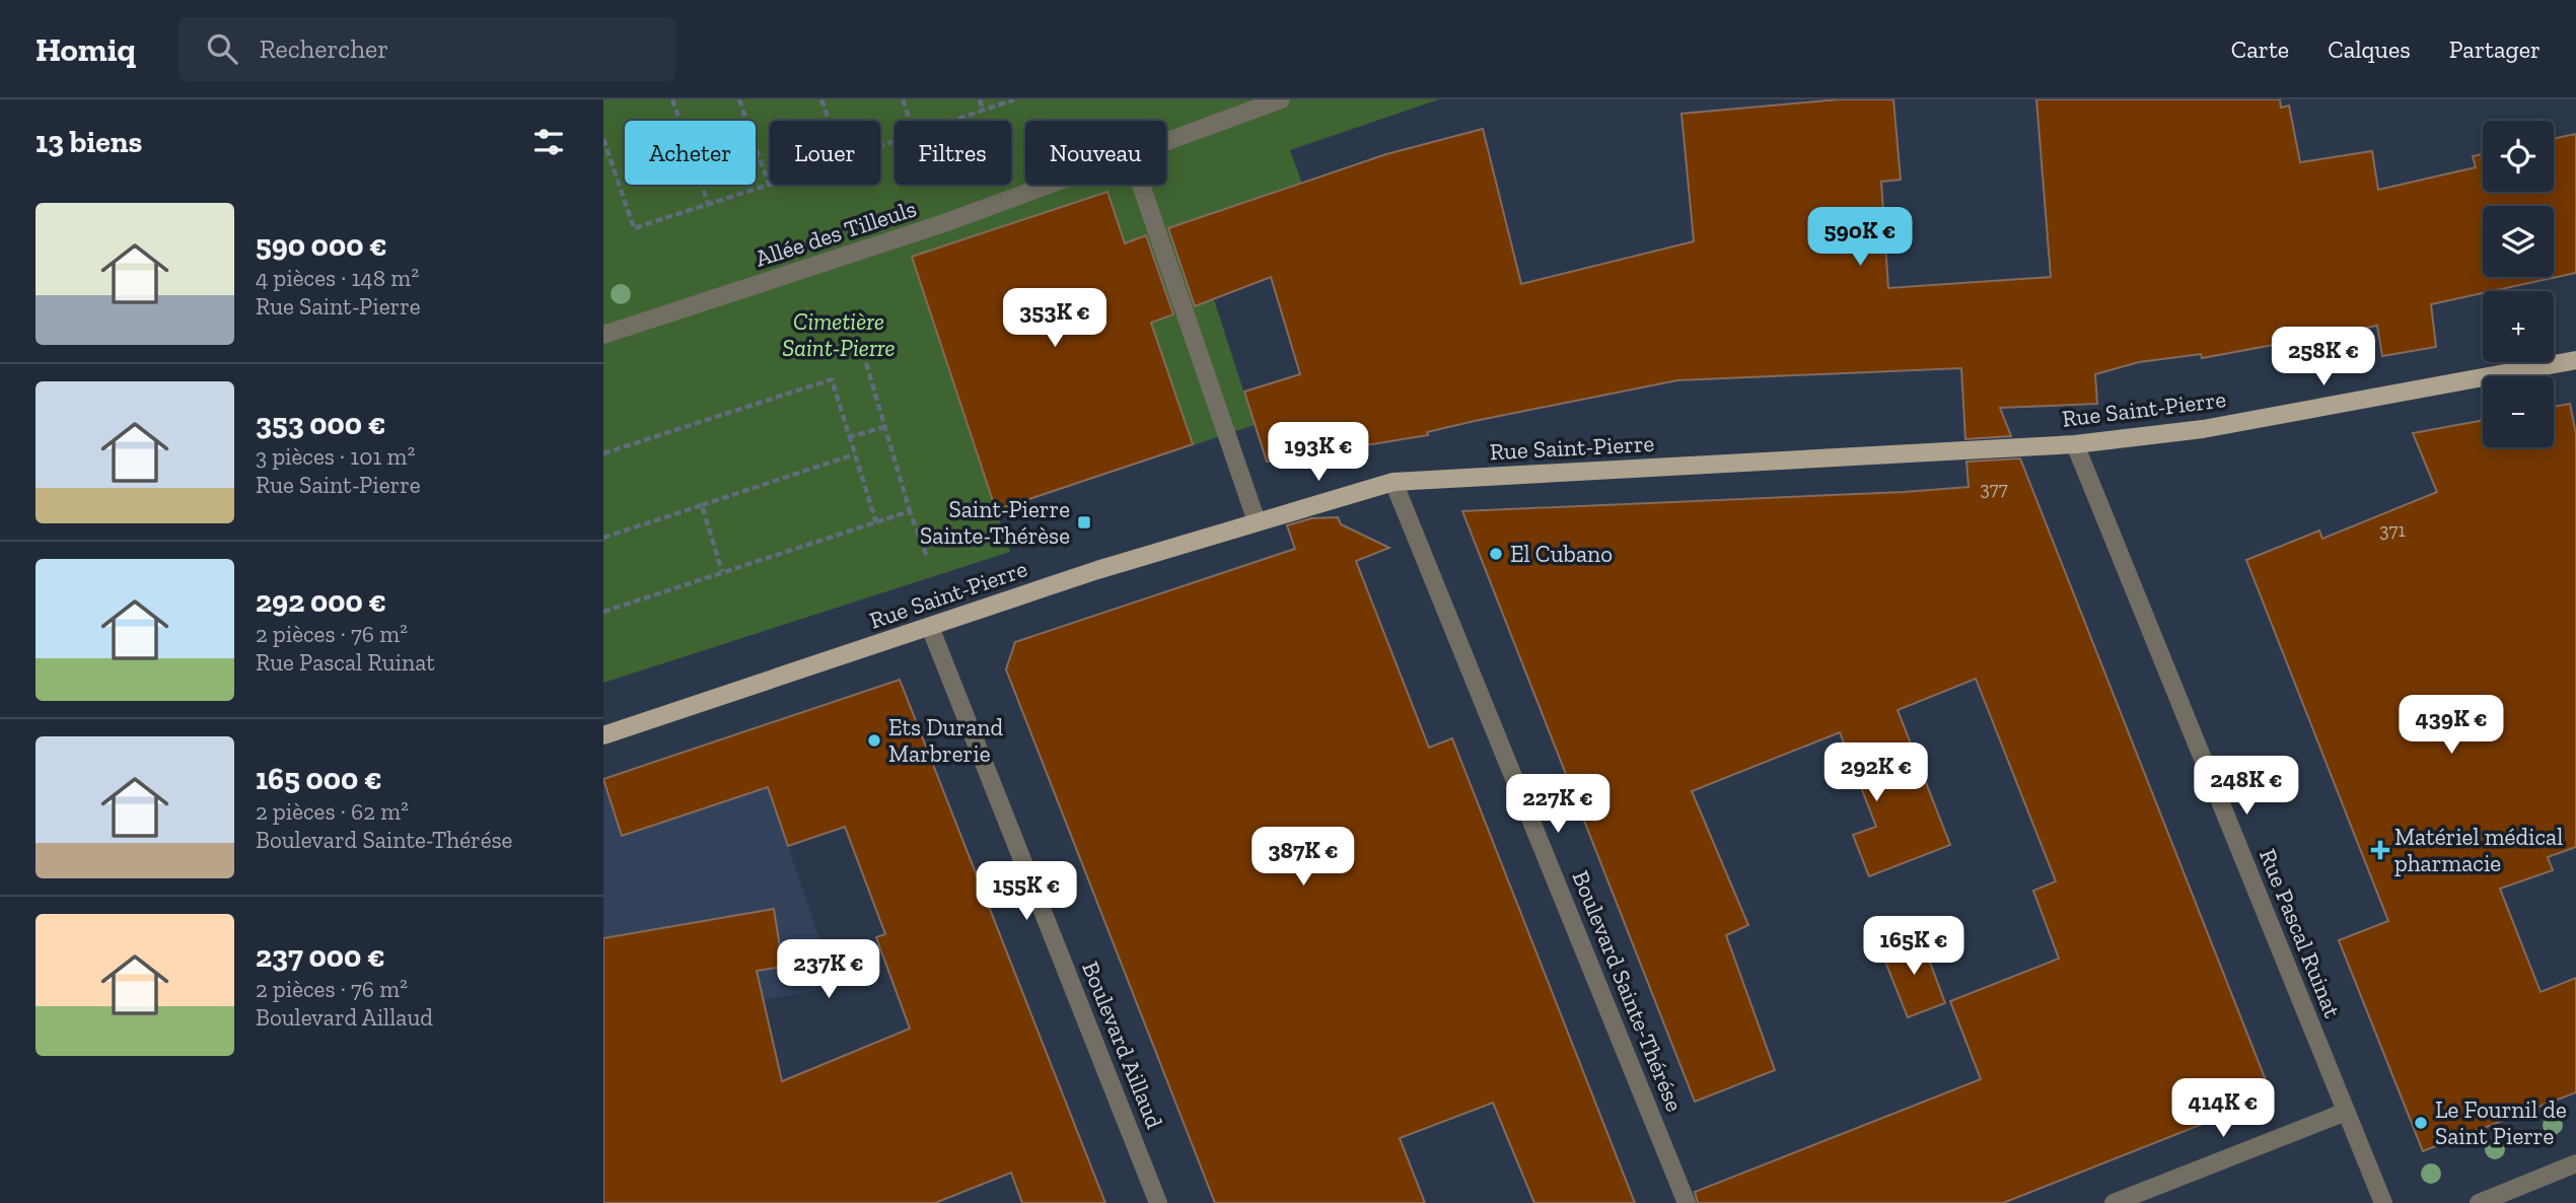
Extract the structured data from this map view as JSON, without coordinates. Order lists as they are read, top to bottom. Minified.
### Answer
{"streets":{"main road":["Rue Saint-Pierre"],"street":["Allée des Tilleuls","Rue Pascal Ruinat","Boulevard Sainte-Thérése","Boulevard Aillaud"]},"crossings":[["Rue Saint-Pierre","Rue Pascal Ruinat"],["Rue Saint-Pierre","Boulevard Sainte-Thérése"],["Rue Saint-Pierre","Boulevard Aillaud"]],"parks":["Cimetière Saint-Pierre"],"places":{"transit":["Saint-Pierre Sainte-Thérèse"],"other":["El Cubano","Ets Durand Marbrerie","Le Fournil de Saint Pierre"],"health":["Matériel médical pharmacie"]},"house_numbers":["377","371"],"page":{"header":"Homiq","search":"Rechercher","nav":["Carte","Calques","Partager"],"heading":"13 biens","map_buttons":["+","−"],"chip":["Acheter","Louer","Filtres","Nouveau"],"list":[{"name":"590 000 €","note":"4 pièces · 148 m² · Rue Saint-Pierre"},{"name":"353 000 €","note":"3 pièces · 101 m² · Rue Saint-Pierre"},{"name":"292 000 €","note":"2 pièces · 76 m² · Rue Pascal Ruinat"},{"name":"165 000 €","note":"2 pièces · 62 m² · Boulevard Sainte-Thérése"},{"name":"237 000 €","note":"2 pièces · 76 m² · Boulevard Aillaud"}],"price":["590K €","353K €","258K €","193K €","439K €","292K €","248K €","227K €","387K €","155K €","165K €","237K €","414K €"]}}
